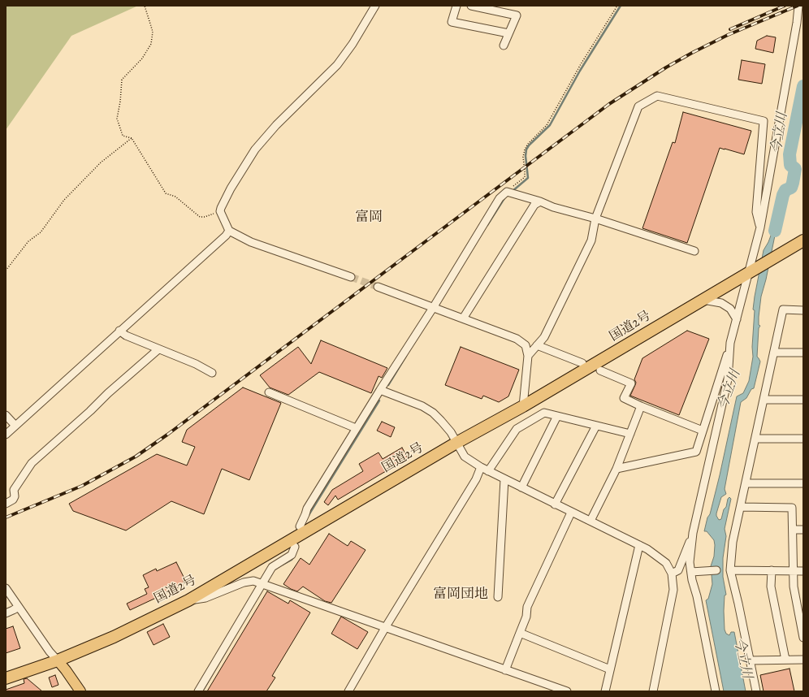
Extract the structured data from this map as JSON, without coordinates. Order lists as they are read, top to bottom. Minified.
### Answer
{"streets":{"highway":["国道2号"]},"districts":["富岡","富岡団地"],"water":["今立川"]}
